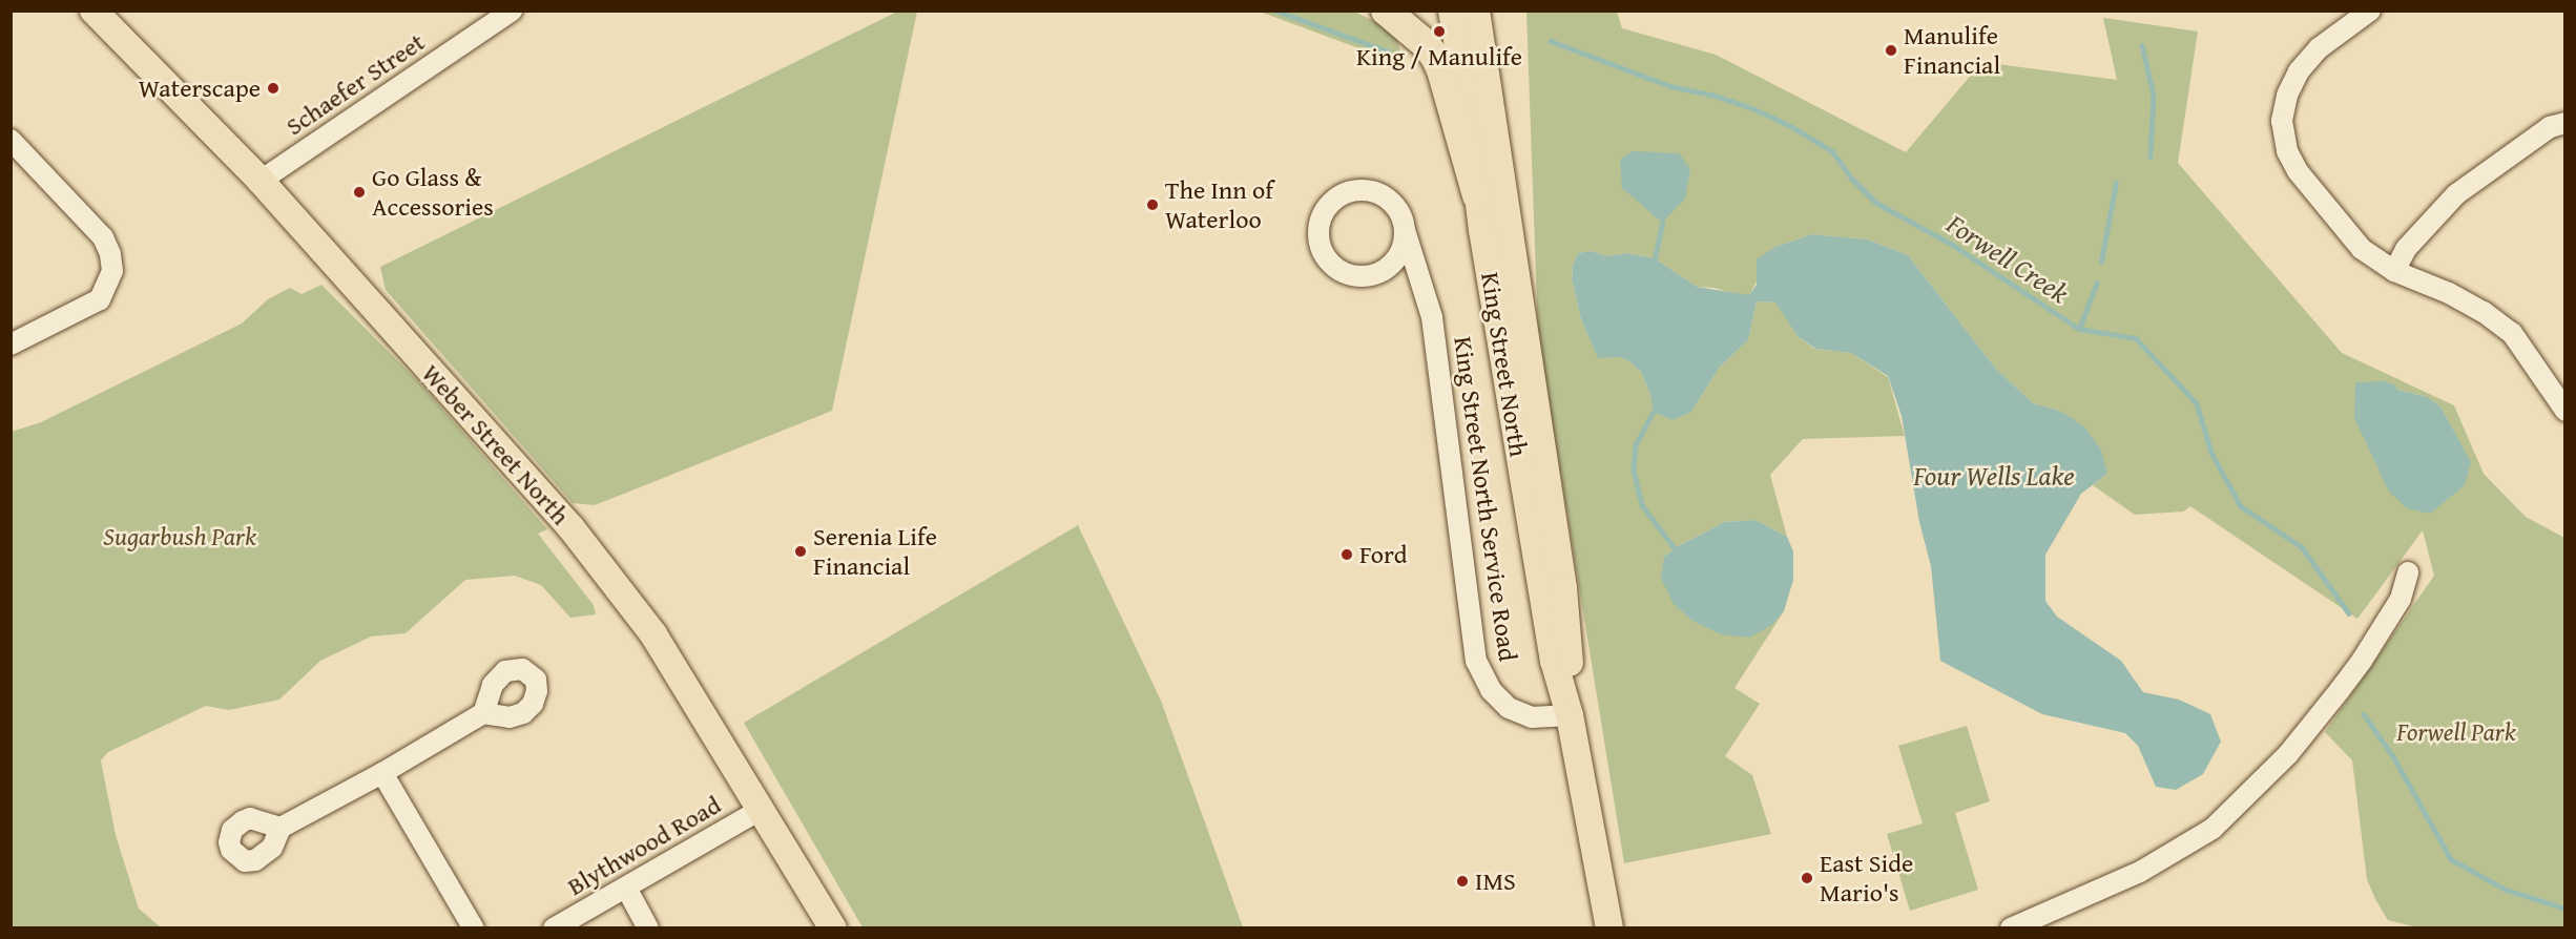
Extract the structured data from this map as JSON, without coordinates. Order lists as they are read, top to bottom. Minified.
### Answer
{"streets":{"main road":["King Street North","Weber Street North"],"street":["Schaefer Street","King Street North Service Road","Blythwood Road"]},"crossings":[["Schaefer Street","Weber Street North"],["King Street North","King Street North Service Road"],["Weber Street North","Blythwood Road"]],"water":["Forwell Creek","Four Wells Lake"],"parks":["Sugarbush Park","Forwell Park"],"places":["King / Manulife","Manulife Financial","Waterscape","Go Glass & Accessories","The Inn of Waterloo","Serenia Life Financial","Ford","East Side Mario's","IMS"]}
